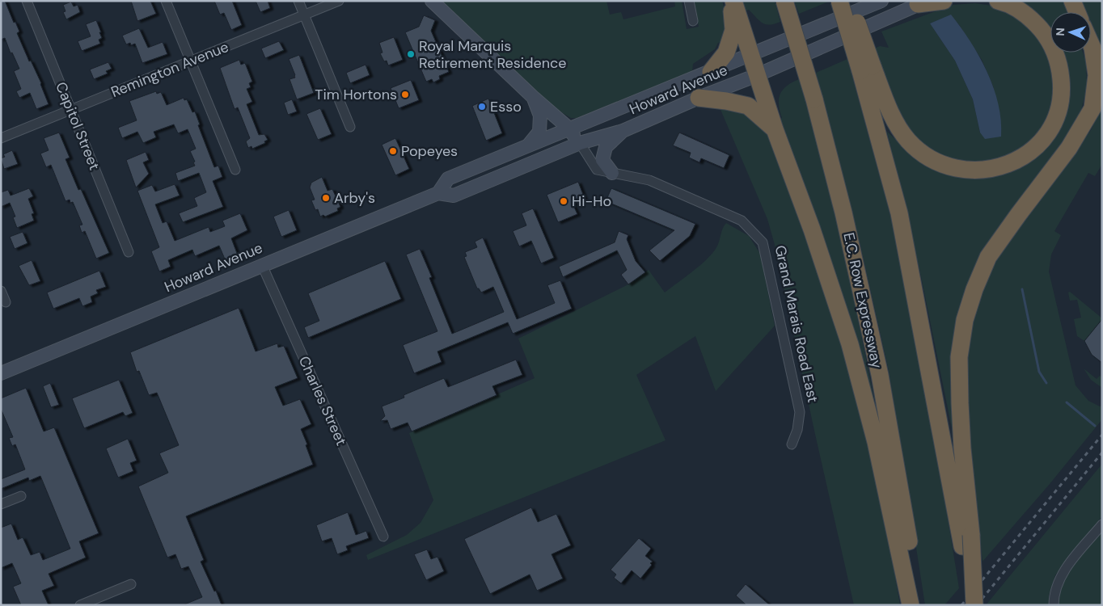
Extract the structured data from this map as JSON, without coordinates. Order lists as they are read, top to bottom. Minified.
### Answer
{"streets":{"highway":["E.C. Row Expressway"],"main road":["Howard Avenue","Grand Marais Road East"],"street":["Remington Avenue","Capitol Street","Charles Street"]},"crossings":[["Remington Avenue","Capitol Street"],["Howard Avenue","Grand Marais Road East"],["Howard Avenue","Charles Street"]],"places":["Royal Marquis Retirement Residence","Tim Hortons","Esso","Popeyes","Arby's","Hi-Ho"],"north":"left"}
